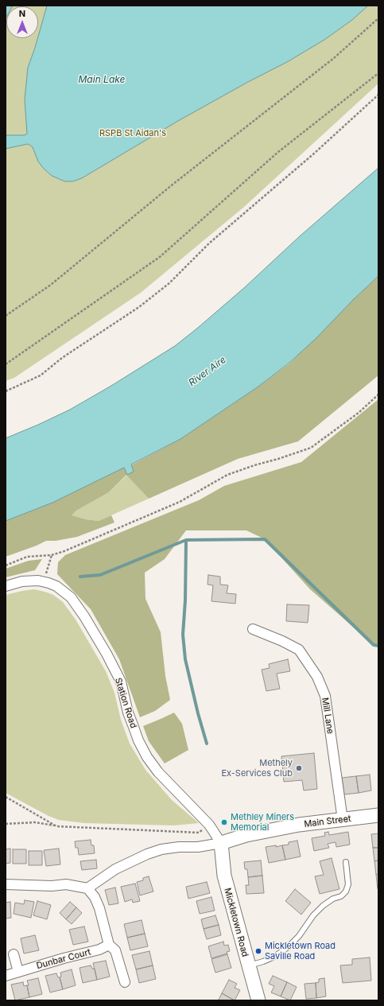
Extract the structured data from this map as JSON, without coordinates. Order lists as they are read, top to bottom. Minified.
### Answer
{"streets":{"street":["Station Road","Mill Lane","Main Street","Mickletown Road","Dunbar Court"]},"crossings":[["Station Road","Main Street"],["Station Road","Mickletown Road"],["Mill Lane","Main Street"],["Main Street","Mickletown Road"]],"water":["Main Lake","River Aire"],"parks":["RSPB St Aidan's"],"places":["Methely Ex-Services Club","Methley Miners Memorial","Mickletown Road Saville Road"],"north":"top"}
